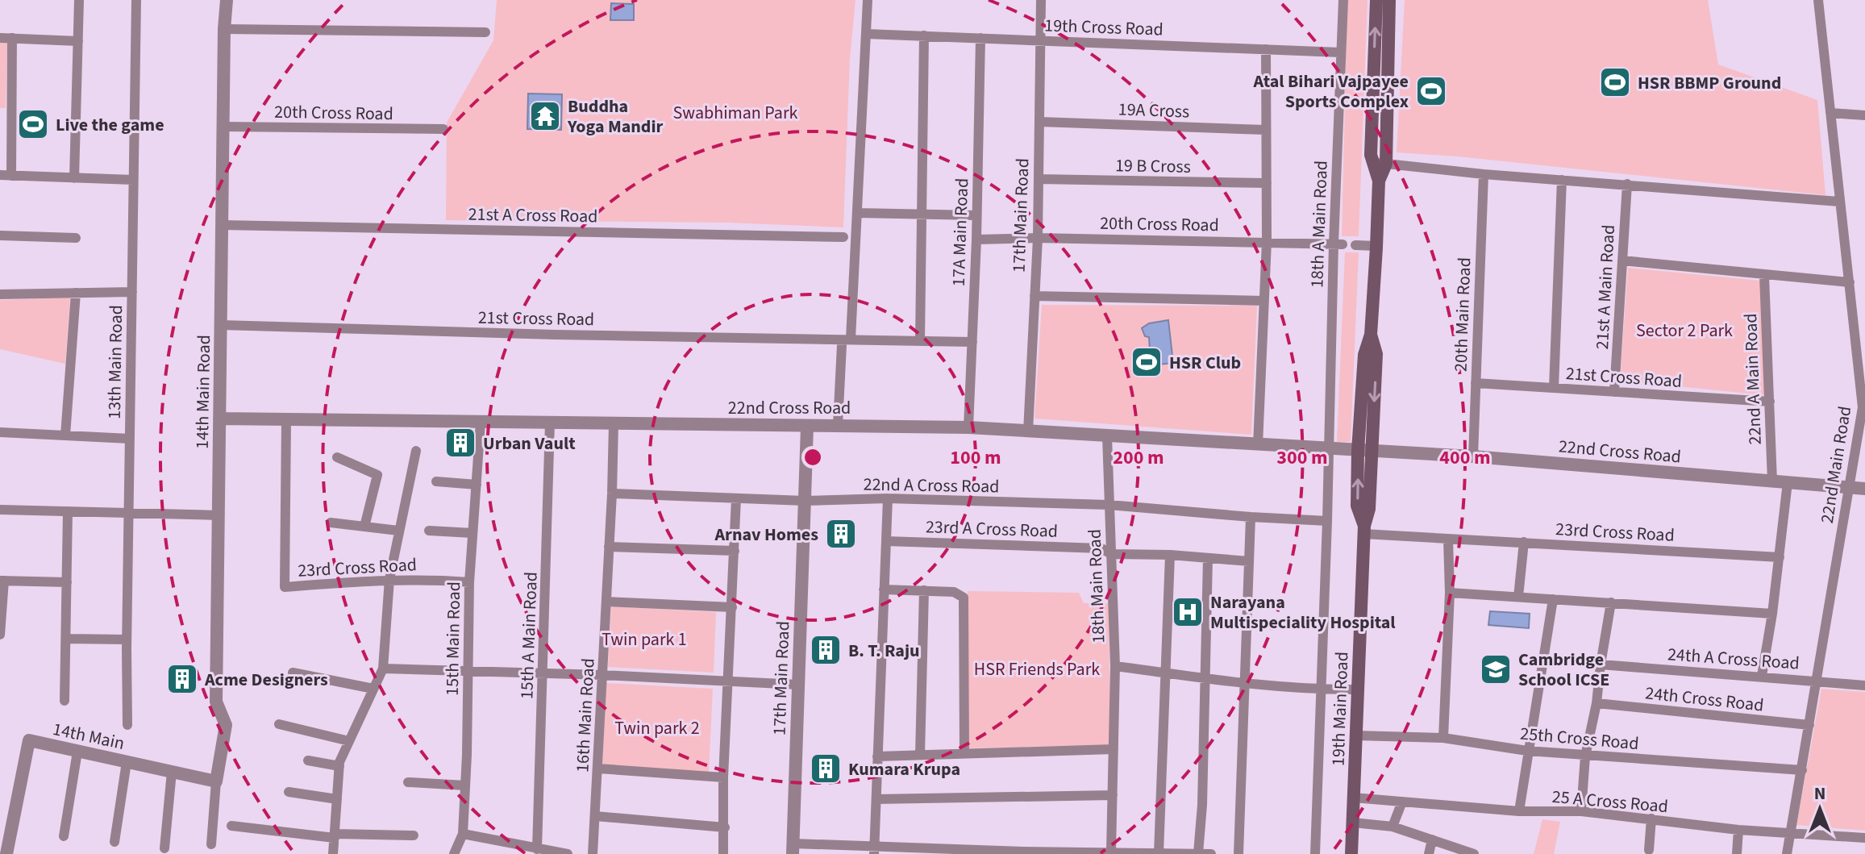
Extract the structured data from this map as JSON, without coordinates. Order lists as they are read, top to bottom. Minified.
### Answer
{"streets":{"main road":["19th Main Road"],"street":["19th Cross Road","19A Cross","20th Cross Road","19 B Cross","21st A Cross Road","17th Main Road","18th A Main Road","17A Main Road","21st A Main Road","20th Main Road","21st Cross Road","13th Main Road","22nd A Main Road","14th Main Road","22nd Cross Road","22nd Main Road","22nd A Cross Road","23rd A Cross Road","23rd Cross Road","18th Main Road","15th A Main Road","15th Main Road","24th A Cross Road","24th Cross Road","16th Main Road","14th Main","25th Cross Road","25 A Cross Road"]},"crossings":[["19th Cross Road","17th Main Road"],["19th Cross Road","18th A Main Road"],["19th Cross Road","17A Main Road"],["19A Cross","17th Main Road"],["20th Cross Road","17th Main Road"],["20th Cross Road","18th A Main Road"],["20th Cross Road","17A Main Road"],["20th Cross Road","14th Main Road"],["19 B Cross","17th Main Road"],["21st A Cross Road","14th Main Road"],["17th Main Road","22nd Cross Road"],["17th Main Road","22nd A Cross Road"],["18th A Main Road","22nd Cross Road"],["17A Main Road","21st Cross Road"],["17A Main Road","22nd Cross Road"],["21st A Main Road","21st Cross Road"],["20th Main Road","21st Cross Road"],["20th Main Road","22nd Cross Road"],["21st Cross Road","22nd A Main Road"],["21st Cross Road","14th Main Road"],["22nd A Main Road","22nd Cross Road"],["14th Main Road","22nd Cross Road"],["14th Main Road","14th Main"],["22nd Cross Road","22nd Main Road"],["22nd Cross Road","23rd Cross Road"],["22nd Cross Road","18th Main Road"],["22nd Cross Road","15th A Main Road"],["22nd Cross Road","15th Main Road"],["22nd Cross Road","19th Main Road"],["22nd Cross Road","16th Main Road"],["22nd Main Road","24th A Cross Road"],["22nd Main Road","24th Cross Road"],["22nd Main Road","25th Cross Road"],["22nd Main Road","25 A Cross Road"],["22nd A Cross Road","18th Main Road"],["22nd A Cross Road","16th Main Road"],["23rd A Cross Road","18th Main Road"],["23rd Cross Road","15th Main Road"],["23rd Cross Road","19th Main Road"],["19th Main Road","25th Cross Road"],["19th Main Road","25 A Cross Road"]],"parks":["Swabhiman Park","Sector 2 Park","Twin park 1","HSR Friends Park","Twin park 2"],"places":{"sports":["HSR BBMP Ground","Atal Bihari Vajpayee Sports Complex","Live the game","HSR Club"],"temple":["Buddha Yoga Mandir"],"building":["Urban Vault","Arnav Homes","B. T. Raju","Acme Designers","Kumara Krupa"],"hospital":["Narayana Multispeciality Hospital"],"school or university":["Cambridge School ICSE"]},"north":"top","rings":["100 m","200 m","300 m","400 m"]}
